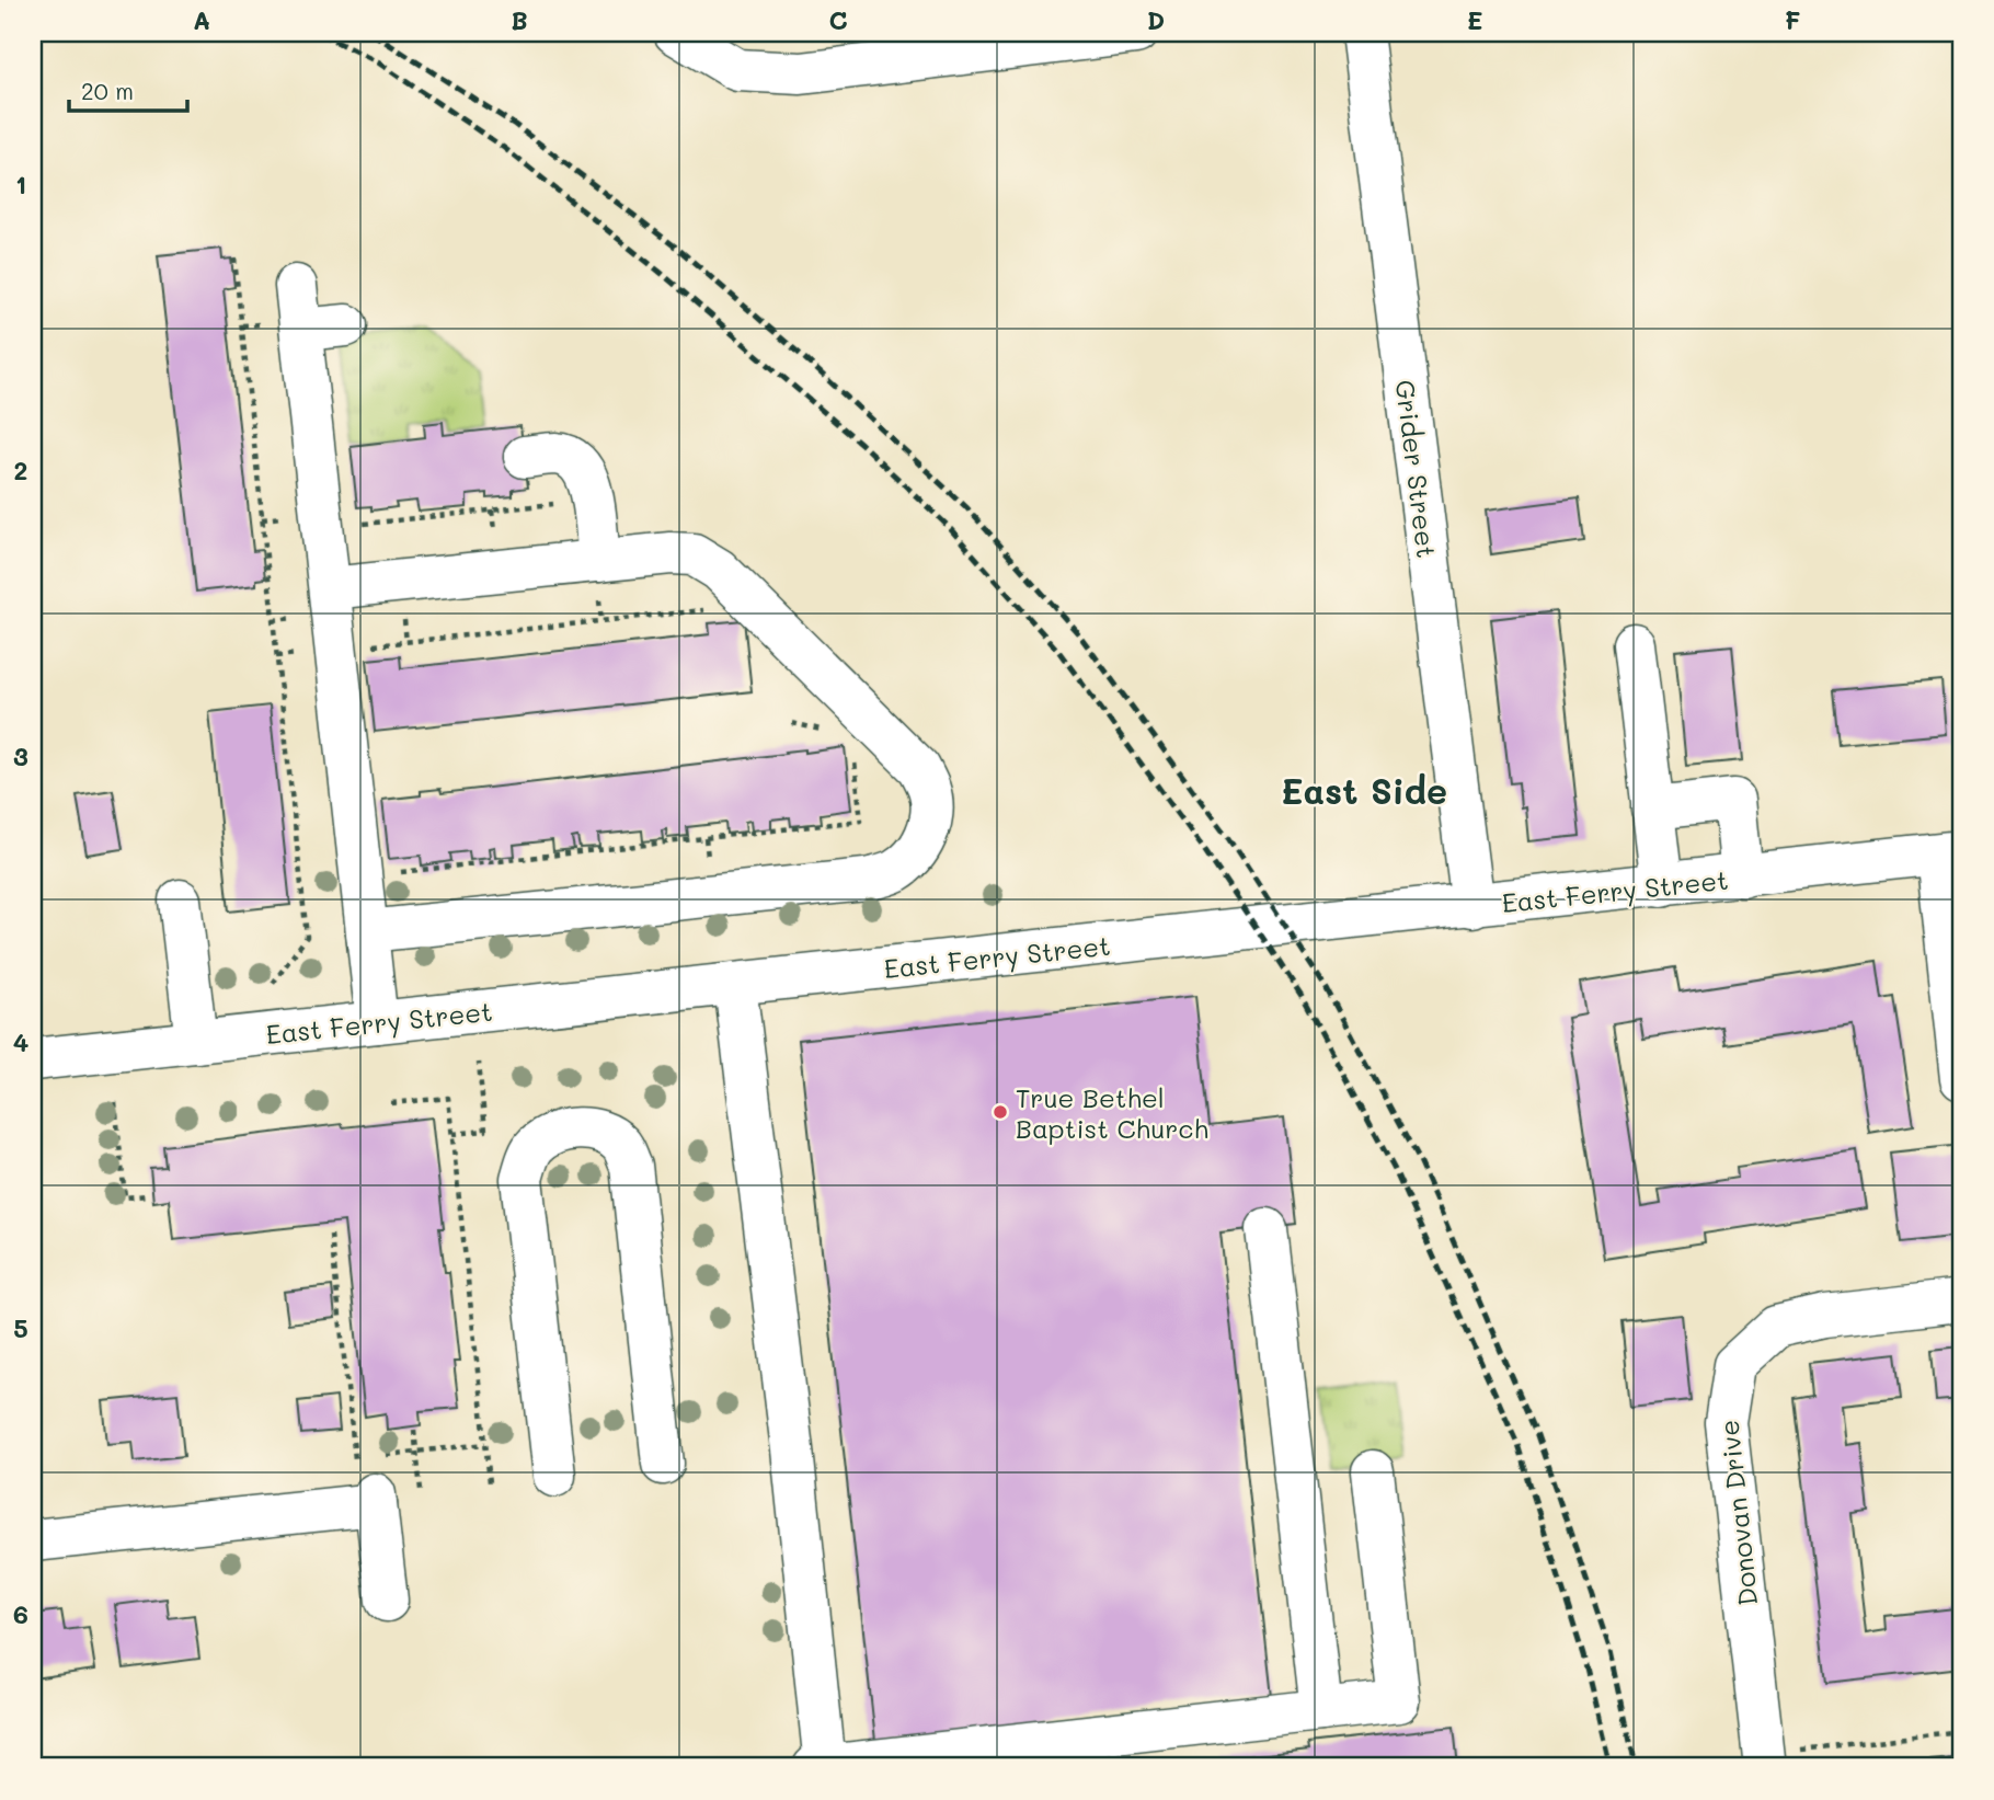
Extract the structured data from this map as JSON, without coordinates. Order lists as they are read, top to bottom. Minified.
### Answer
{"streets":{"street":["Grider Street","East Ferry Street","Donovan Drive"]},"crossings":[["Grider Street","East Ferry Street"]],"districts":["East Side"],"places":["True Bethel Baptist Church"],"scale_bar":"20 m","grid":{"columns":["A","B","C","D","E","F"],"rows":["1","2","3","4","5","6"]}}
